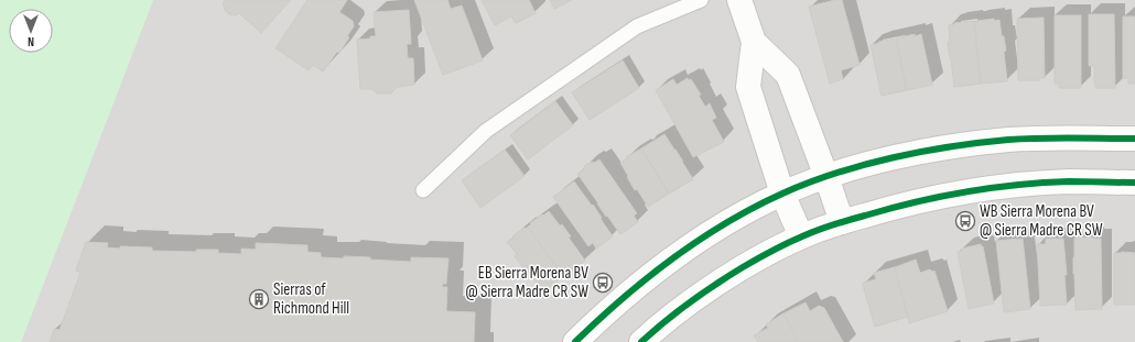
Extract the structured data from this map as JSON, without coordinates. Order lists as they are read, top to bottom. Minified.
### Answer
{"places":{"bus stop":["WB Sierra Morena BV @ Sierra Madre CR SW","EB Sierra Morena BV @ Sierra Madre CR SW"],"building":["Sierras of Richmond Hill"]},"north":"bottom"}
